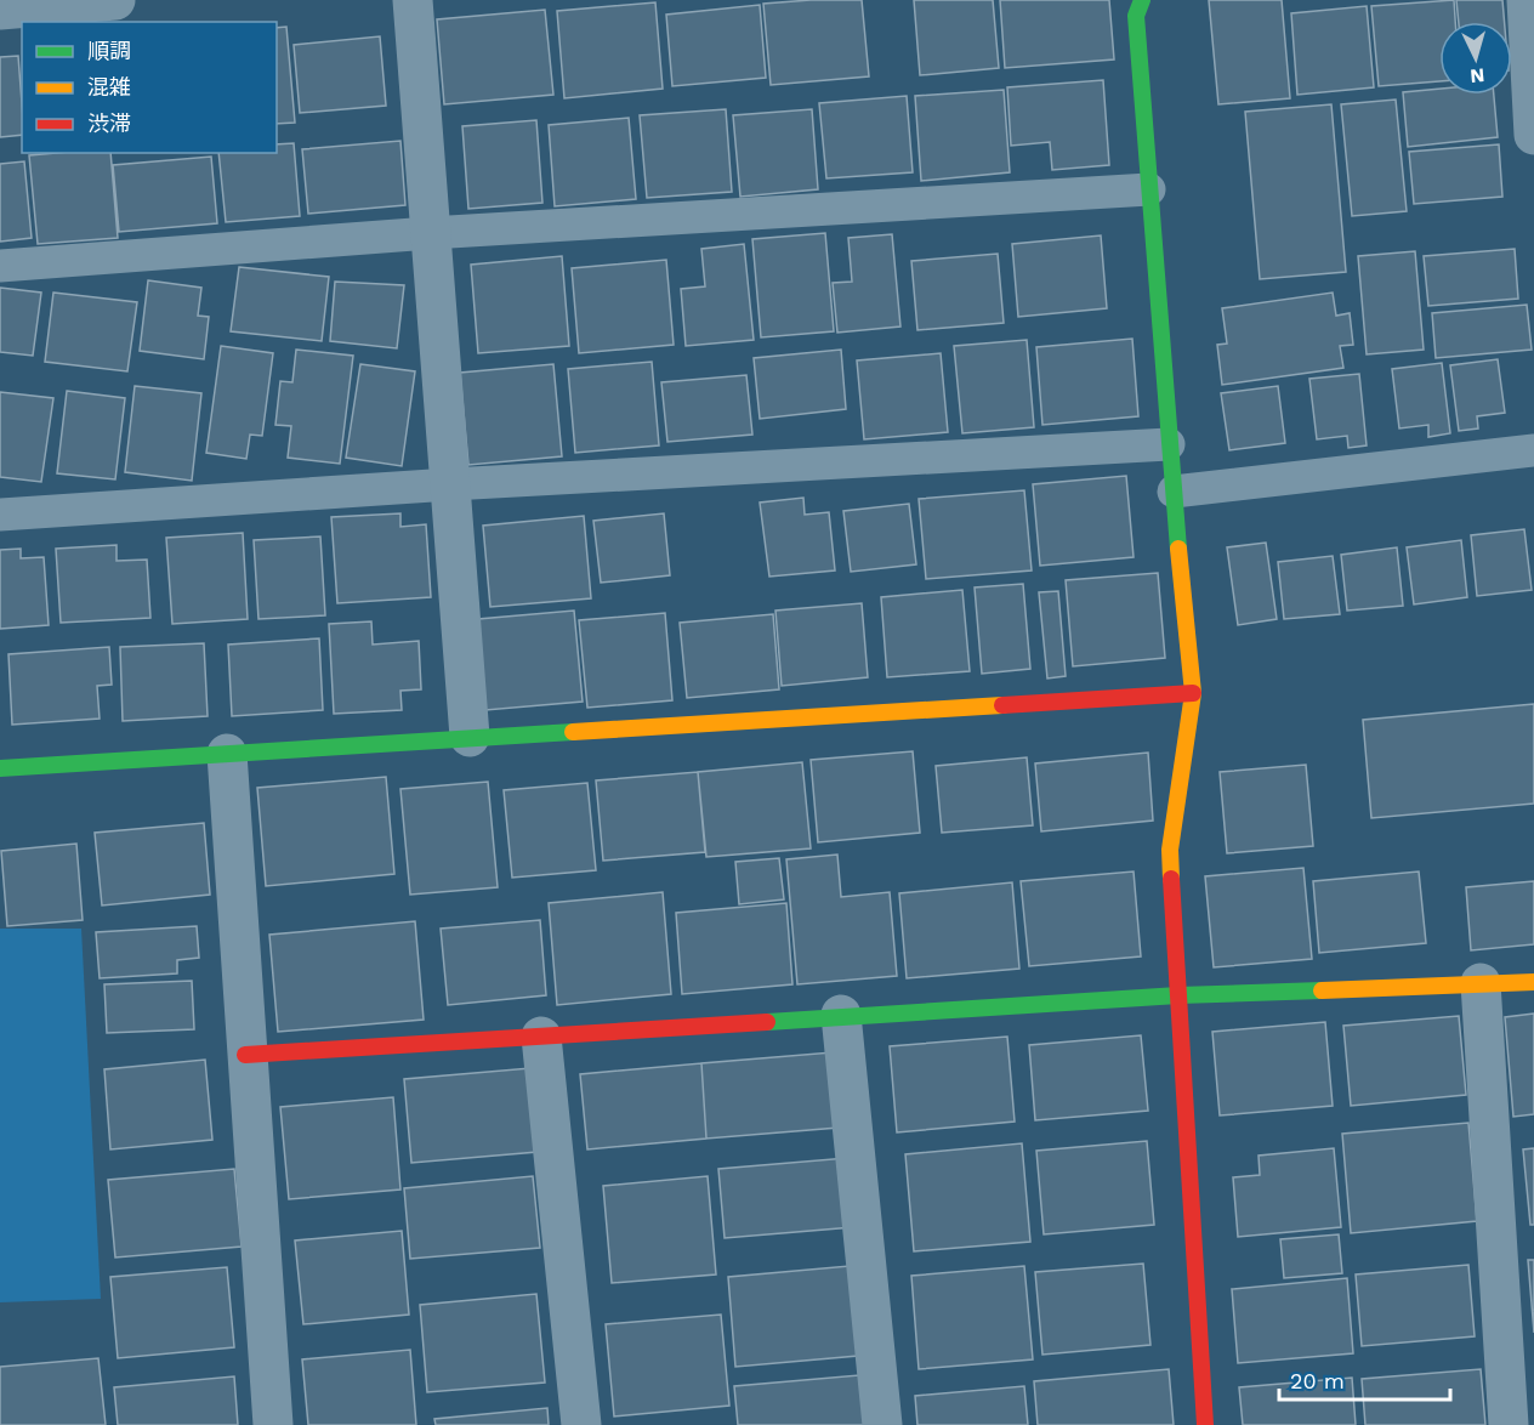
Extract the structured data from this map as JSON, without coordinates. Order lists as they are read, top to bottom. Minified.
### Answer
{"legend":["順調","混雑","渋滞"],"scale_bar":"20 m","north":"bottom"}
